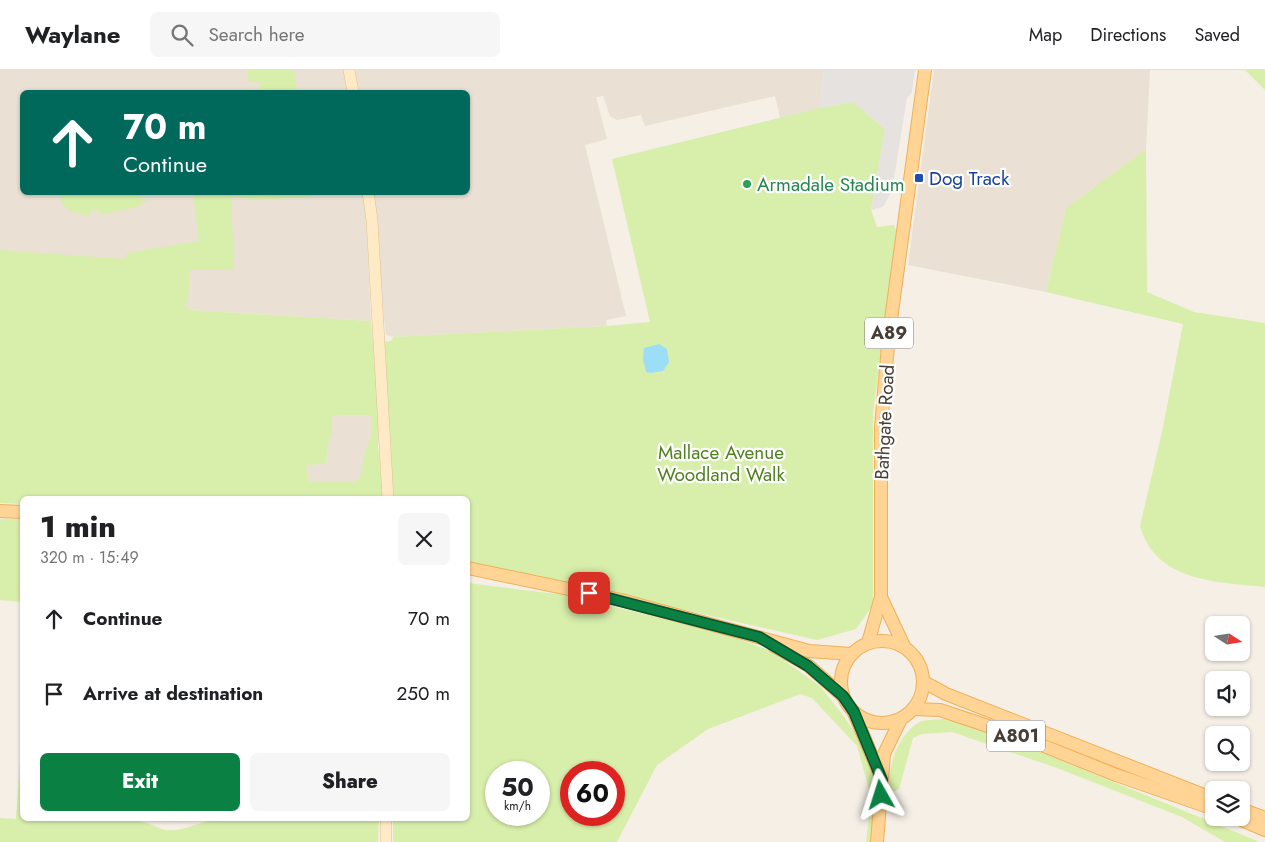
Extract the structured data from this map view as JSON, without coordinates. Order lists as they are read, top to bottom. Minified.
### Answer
{"streets":{"main road":["A89","Bathgate Road","A801"]},"crossings":[["A89","Bathgate Road"],["A89","A801"],["Bathgate Road","A801"]],"parks":["Mallace Avenue Woodland Walk"],"places":{"transit":["Dog Track"],"other":["Armadale Stadium"]},"north":"right","page":{"header":"Waylane","search":"Search here","nav":["Map","Directions","Saved"],"turn":["70 m","Continue"],"heading":["1 min","320 m · 15:49"],"list":[{"name":"Continue","value":"70 m"},{"name":"Arrive at destination","value":"250 m"}],"buttons":["Exit","Share"],"speed":"50 km/h","limit":"60"}}
